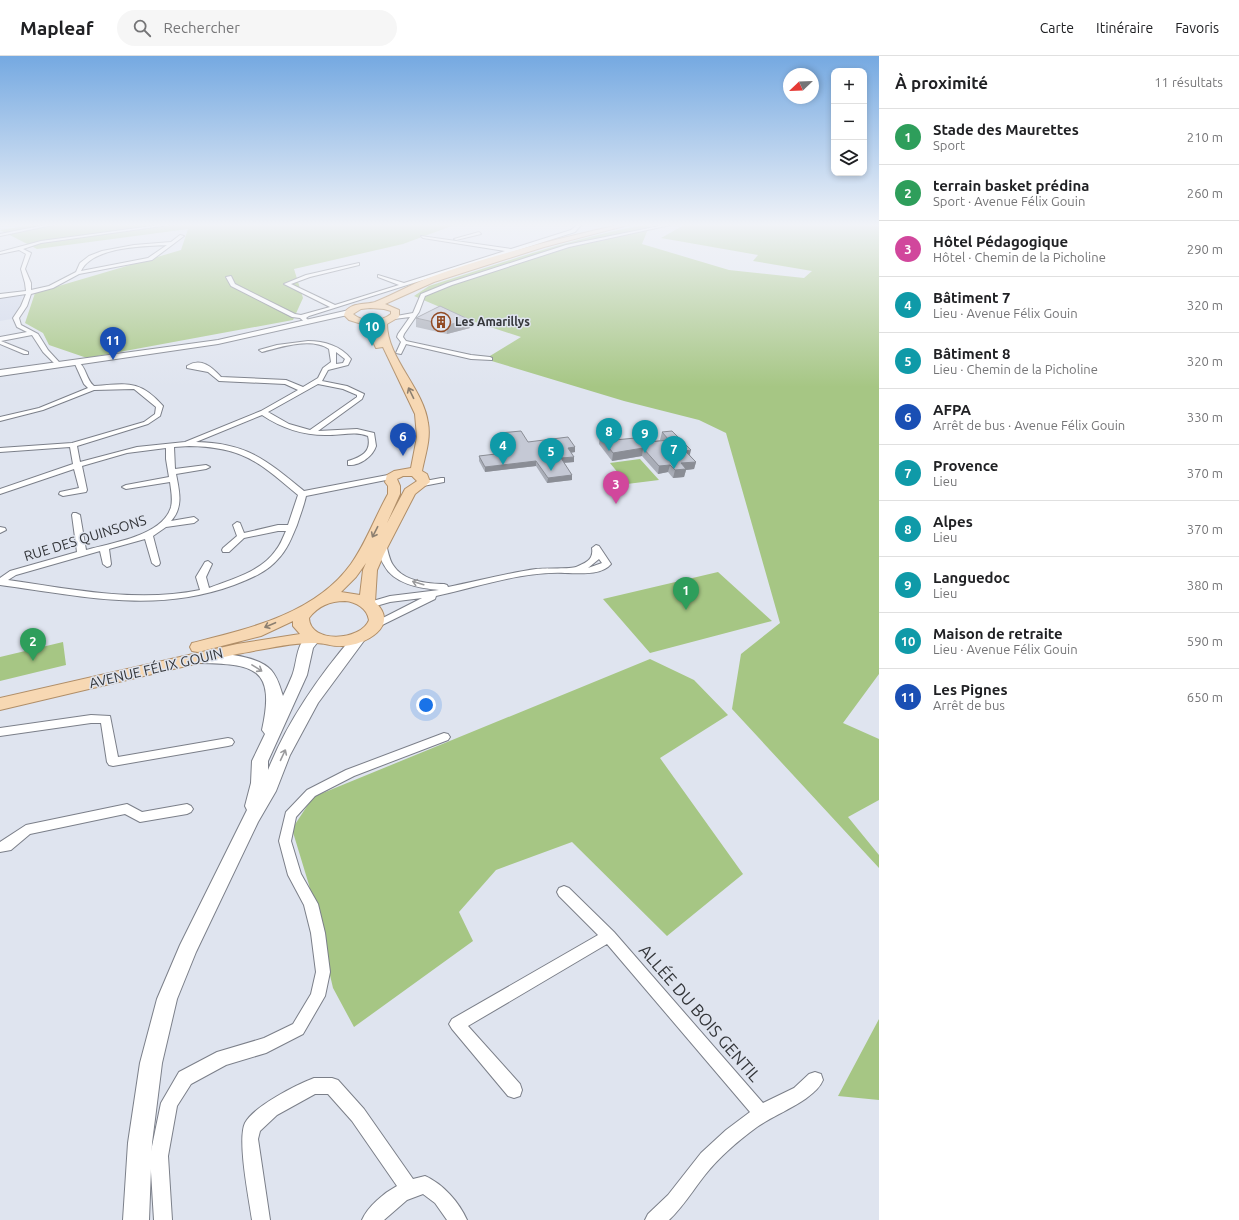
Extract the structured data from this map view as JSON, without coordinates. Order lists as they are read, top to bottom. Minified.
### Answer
{"streets":{"main road":["AVENUE FÉLIX GOUIN"],"street":["RUE DES QUINSONS","ALLÉE DU BOIS GENTIL"]},"places":{"building":["Les Amarillys"]},"north":"bottom left","page":{"header":"Mapleaf","search":"Rechercher","nav":["Carte","Itinéraire","Favoris"],"heading":["À proximité","11 résultats"],"map_buttons":["+","−"],"list":[{"mark":"1","name":"Stade des Maurettes","note":"Sport","value":"210 m"},{"mark":"2","name":"terrain basket prédina","note":"Sport · Avenue Félix Gouin","value":"260 m"},{"mark":"3","name":"Hôtel Pédagogique","note":"Hôtel · Chemin de la Picholine","value":"290 m"},{"mark":"4","name":"Bâtiment 7","note":"Lieu · Avenue Félix Gouin","value":"320 m"},{"mark":"5","name":"Bâtiment 8","note":"Lieu · Chemin de la Picholine","value":"320 m"},{"mark":"6","name":"AFPA","note":"Arrêt de bus · Avenue Félix Gouin","value":"330 m"},{"mark":"7","name":"Provence","note":"Lieu","value":"370 m"},{"mark":"8","name":"Alpes","note":"Lieu","value":"370 m"},{"mark":"9","name":"Languedoc","note":"Lieu","value":"380 m"},{"mark":"10","name":"Maison de retraite","note":"Lieu · Avenue Félix Gouin","value":"590 m"},{"mark":"11","name":"Les Pignes","note":"Arrêt de bus","value":"650 m"}],"pins":["10","11","8","9","6","4","7","5","3","1","2"]}}
